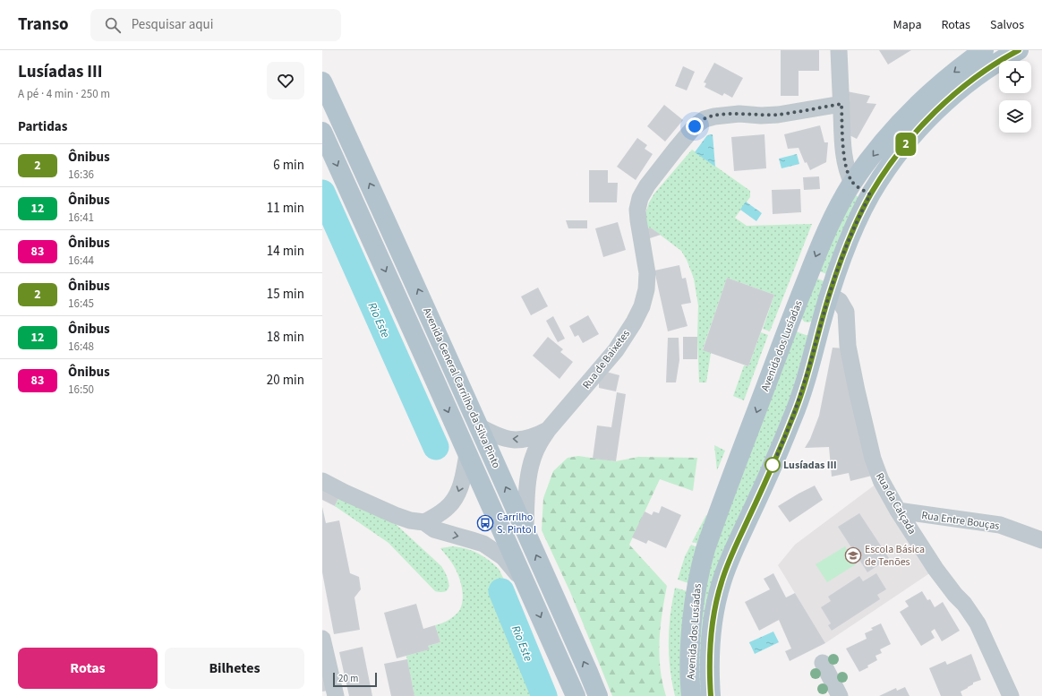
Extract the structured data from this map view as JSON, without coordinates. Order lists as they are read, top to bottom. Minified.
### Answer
{"streets":{"main road":["Avenida dos Lusíadas","Avenida General Carrilho da Silva Pinto"],"street":["Rua de Baixetes","Rua da Calçada","Rua Entre Bouças"]},"crossings":[["Avenida dos Lusíadas","Rua da Calçada"],["Rua de Baixetes","Avenida General Carrilho da Silva Pinto"],["Rua da Calçada","Rua Entre Bouças"]],"water":["Rio Este"],"places":{"other":["Lusíadas III"],"bus stop":["Carrilho S. Pinto I"],"school or university":["Escola Básica de Tenões"]},"lines":["bus line 2"],"scale_bar":"20 m","page":{"header":"Transo","search":"Pesquisar aqui","nav":["Mapa","Rotas","Salvos"],"heading":[["Lusíadas III","A pé · 4 min · 250 m"],"Partidas"],"on_map":"2","list":[{"mark":"2","name":"Ônibus","note":"16:36","value":"6 min"},{"mark":"12","name":"Ônibus","note":"16:41","value":"11 min"},{"mark":"83","name":"Ônibus","note":"16:44","value":"14 min"},{"mark":"2","name":"Ônibus","note":"16:45","value":"15 min"},{"mark":"12","name":"Ônibus","note":"16:48","value":"18 min"},{"mark":"83","name":"Ônibus","note":"16:50","value":"20 min"}],"buttons":["Rotas","Bilhetes"],"scale":"20 m"}}
